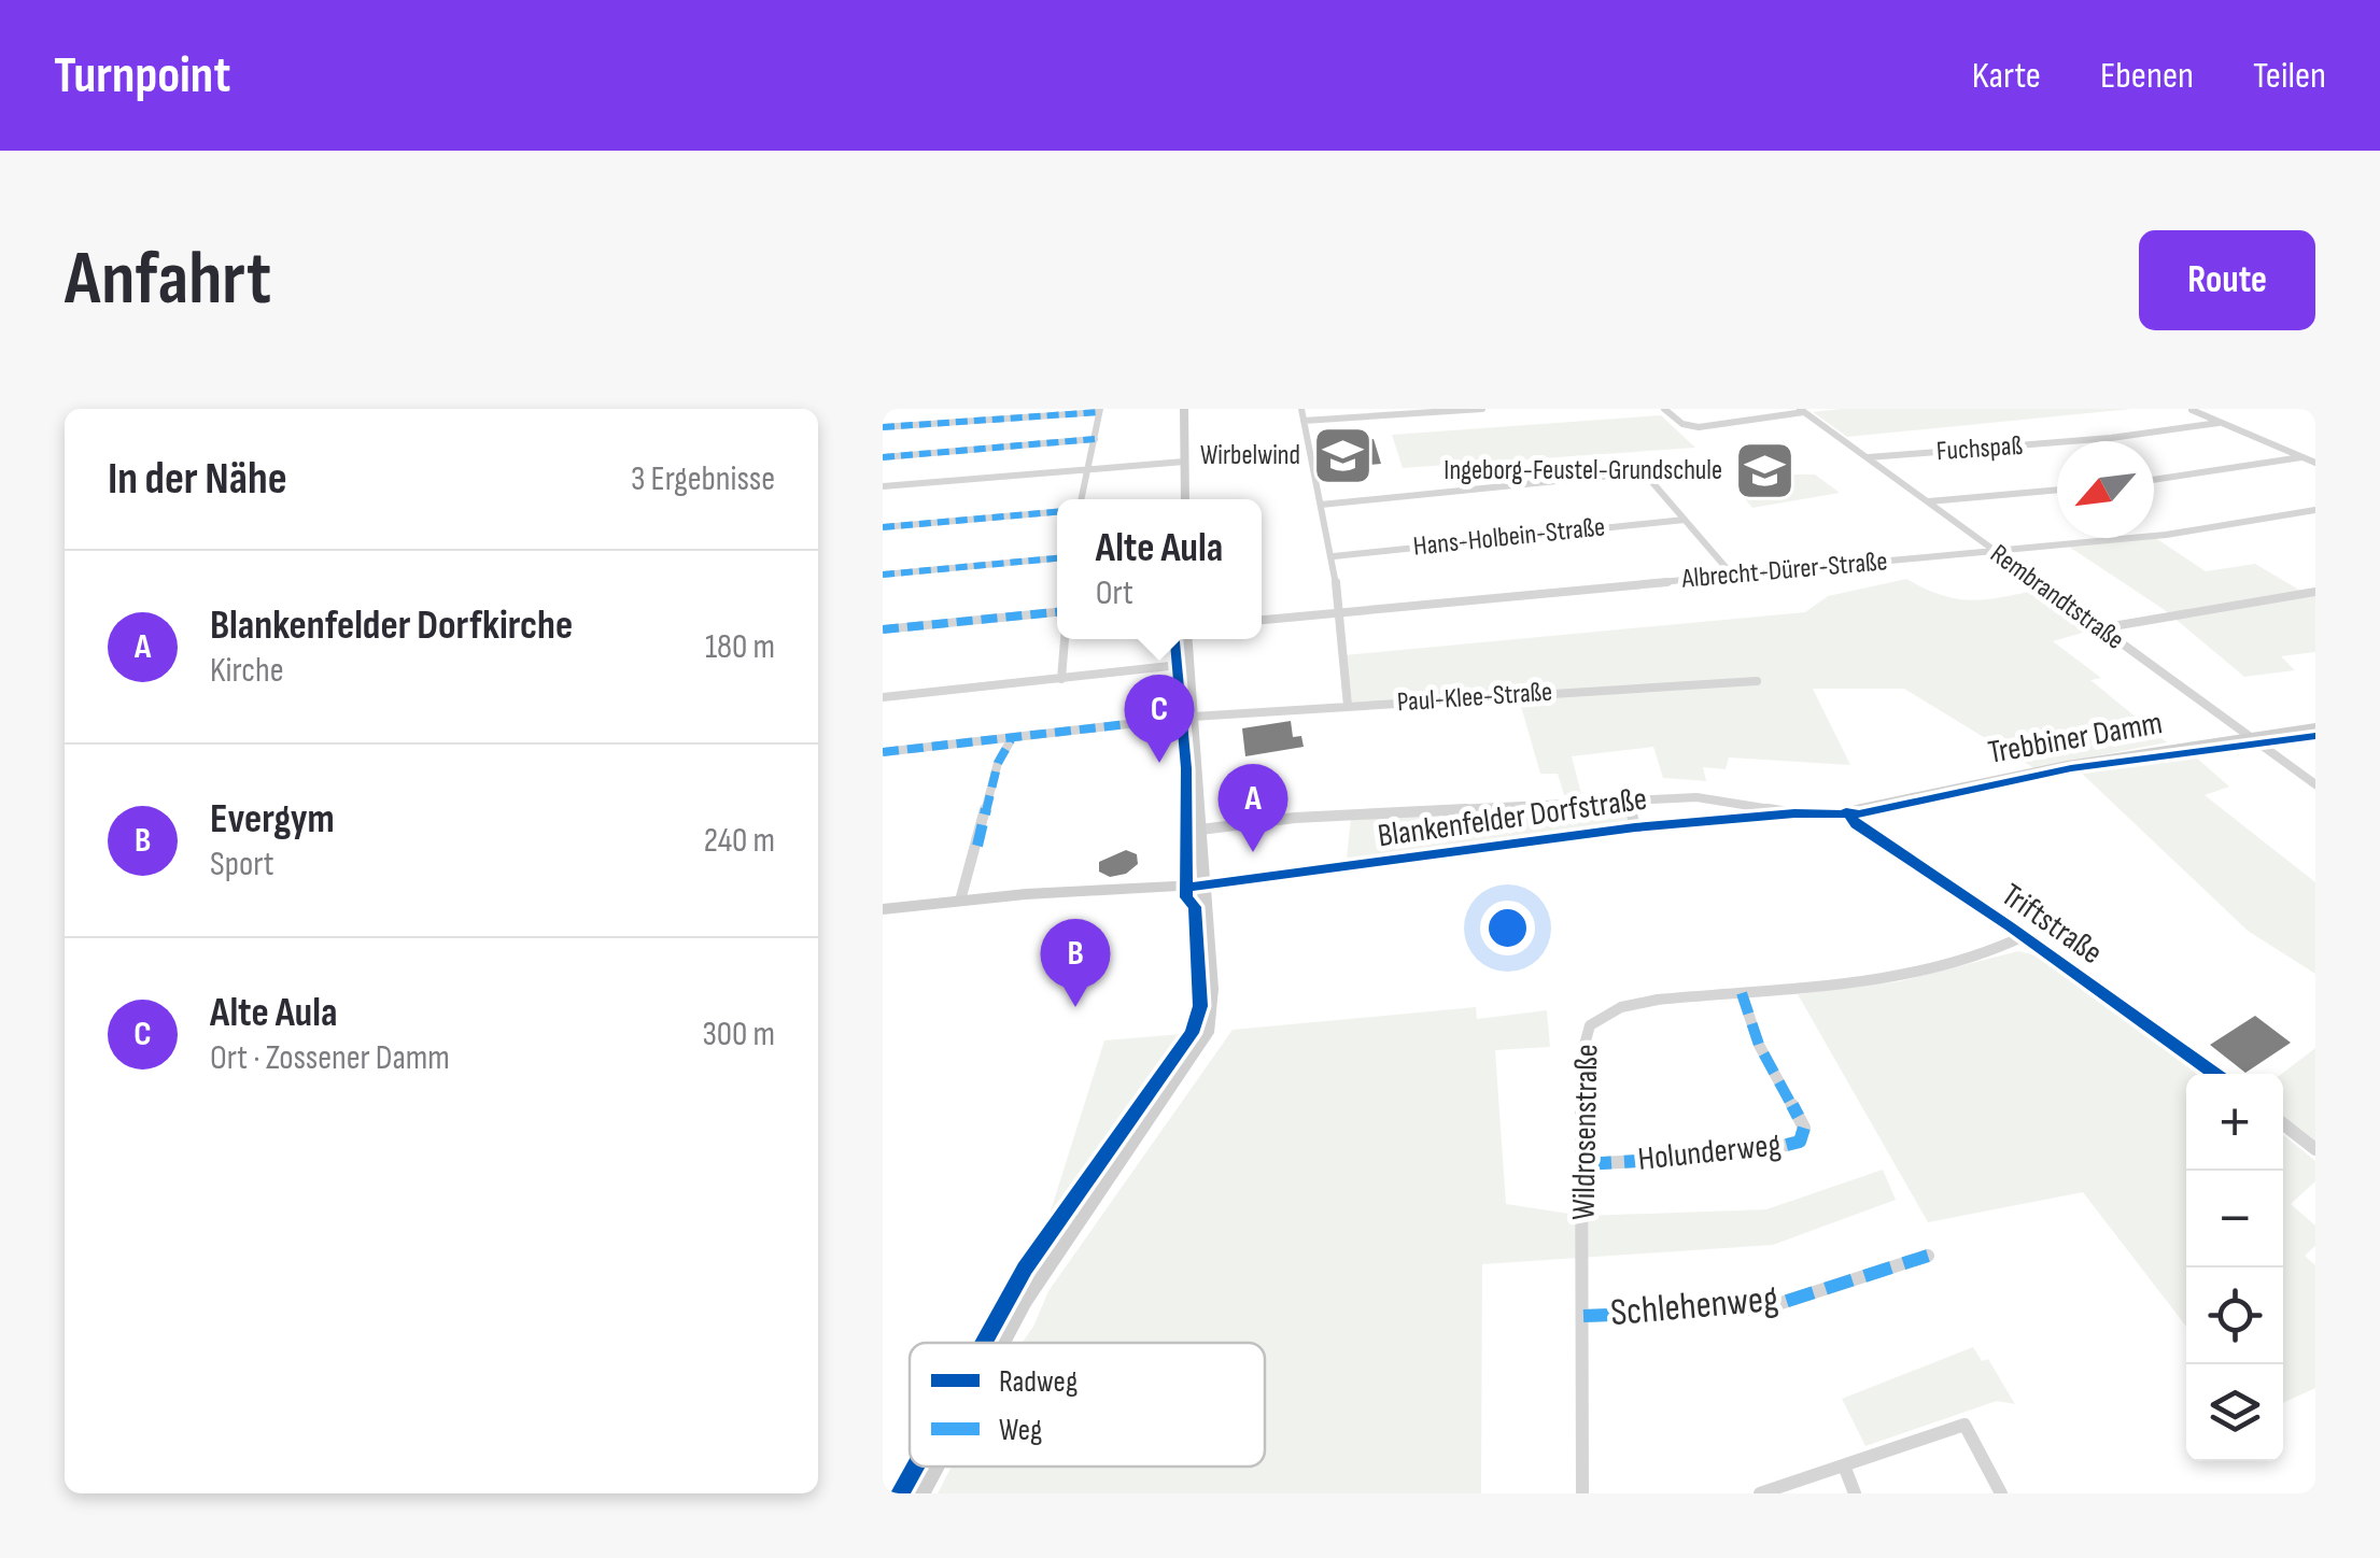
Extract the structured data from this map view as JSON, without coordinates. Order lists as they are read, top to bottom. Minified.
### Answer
{"streets":{"main road":["Trebbiner Damm","Blankenfelder Dorfstraße"],"street":["Fuchspaß","Hans-Holbein-Straße","Albrecht-Dürer-Straße","Rembrandtstraße","Paul-Klee-Straße","Triftstraße","Wildrosenstraße","Holunderweg","Schlehenweg"]},"crossings":[["Fuchspaß","Rembrandtstraße"],["Albrecht-Dürer-Straße","Rembrandtstraße"],["Rembrandtstraße","Trebbiner Damm"],["Trebbiner Damm","Blankenfelder Dorfstraße"],["Trebbiner Damm","Triftstraße"],["Blankenfelder Dorfstraße","Triftstraße"],["Triftstraße","Wildrosenstraße"],["Wildrosenstraße","Holunderweg"],["Wildrosenstraße","Schlehenweg"]],"places":{"school or university":["Wirbelwind","Ingeborg-Feustel-Grundschule"]},"legend":["Radweg","Weg"],"north":"bottom left","page":{"header":"Turnpoint","nav":["Karte","Ebenen","Teilen"],"buttons":"Route","title":"Anfahrt","heading":["In der Nähe","3 Ergebnisse"],"popup":["Alte Aula","Ort"],"list":[{"mark":"A","name":"Blankenfelder Dorfkirche","note":"Kirche","value":"180 m"},{"mark":"B","name":"Evergym","note":"Sport","value":"240 m"},{"mark":"C","name":"Alte Aula","note":"Ort · Zossener Damm","value":"300 m"}],"pins":["C","A","B"],"map_buttons":["+","−"]}}
